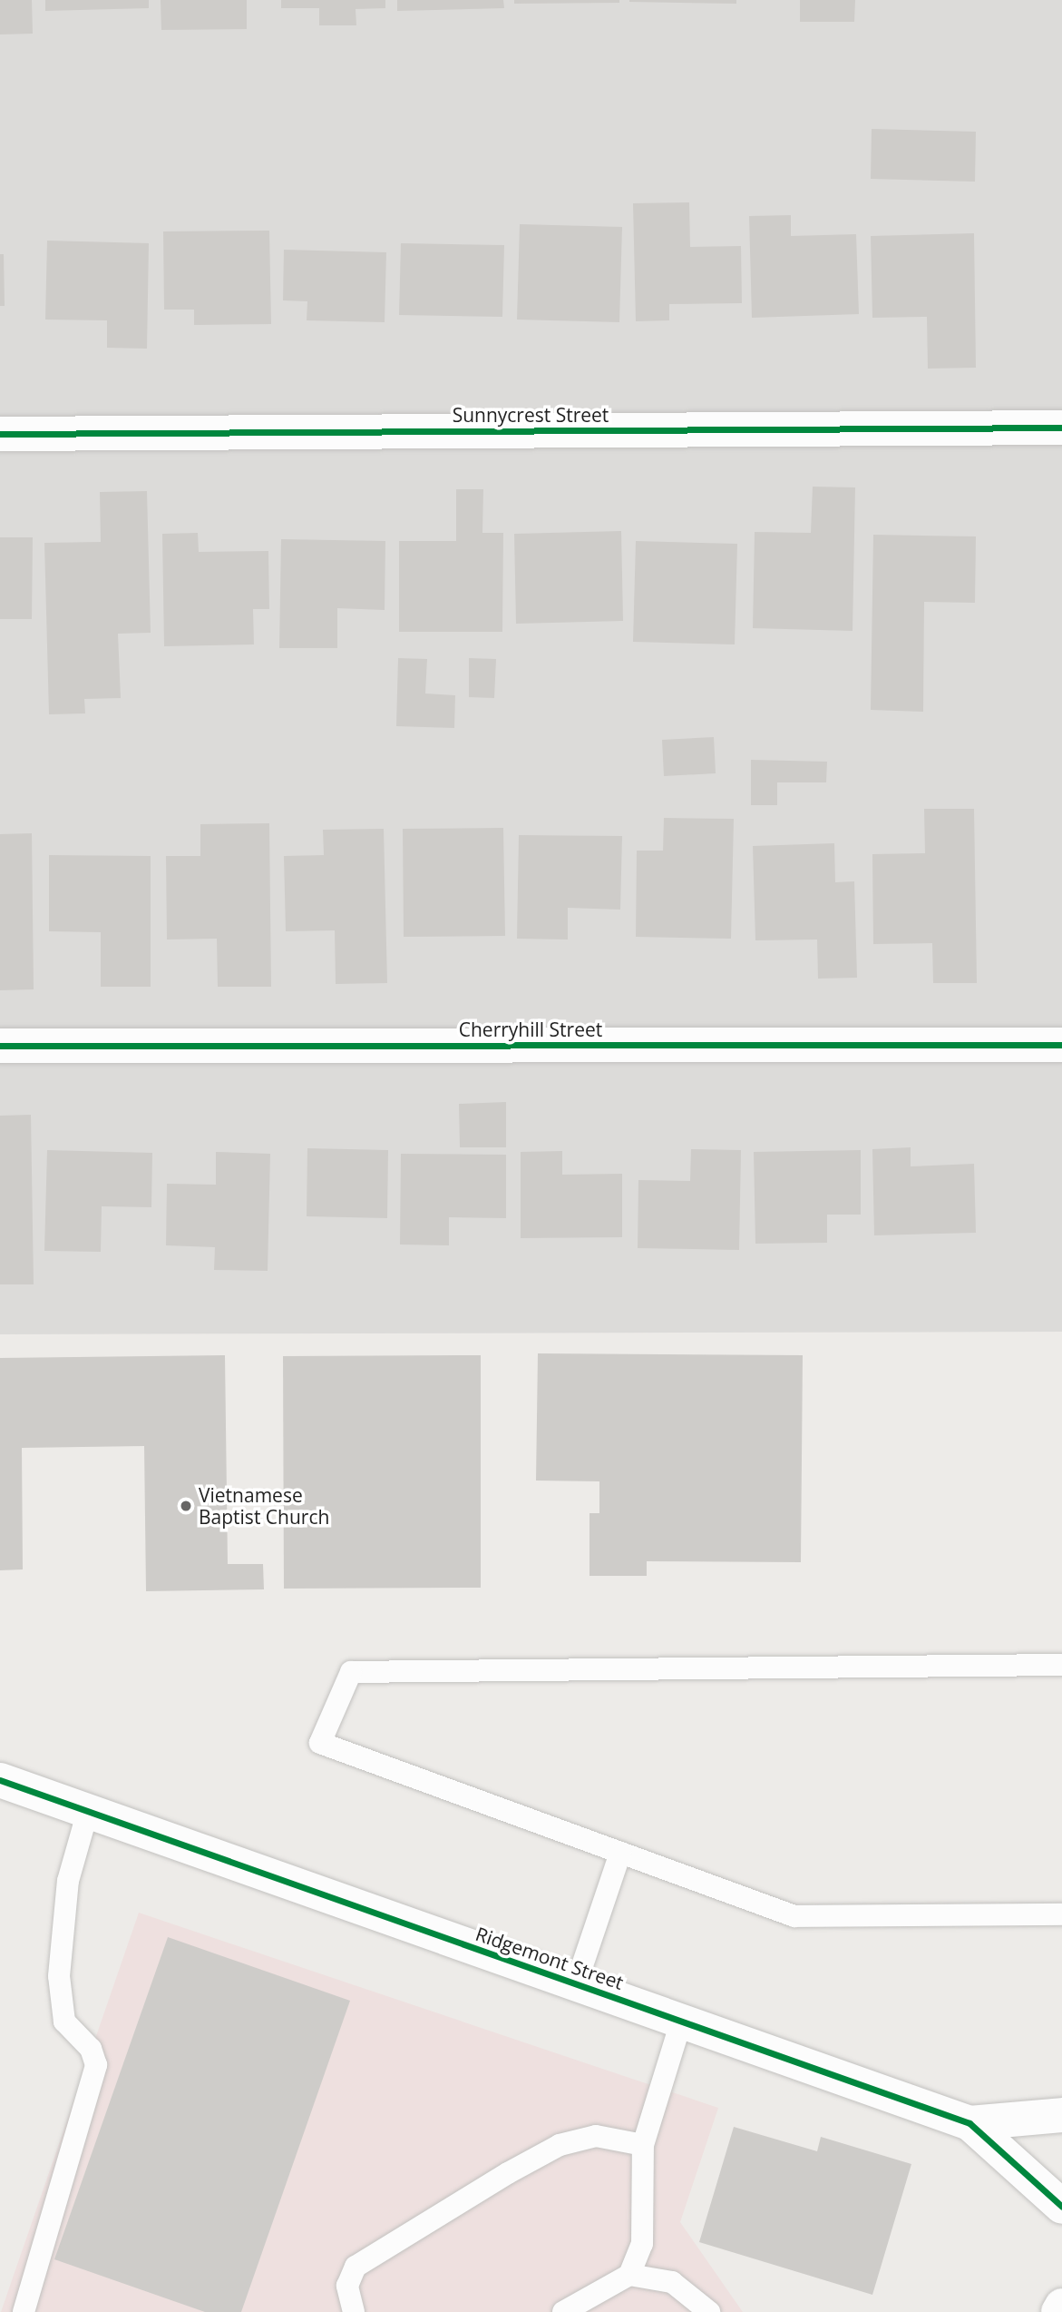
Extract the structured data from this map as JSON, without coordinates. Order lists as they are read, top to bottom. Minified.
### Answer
{"streets":{"street":["Sunnycrest Street","Cherryhill Street","Ridgemont Street"]},"places":["Vietnamese Baptist Church"]}
